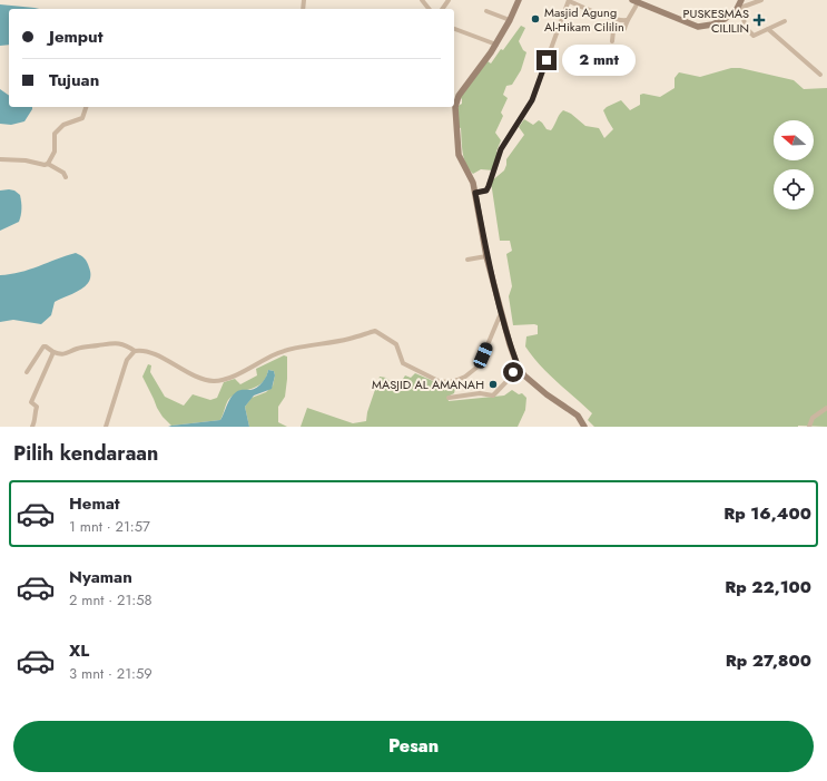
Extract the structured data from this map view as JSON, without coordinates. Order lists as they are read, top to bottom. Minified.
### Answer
{"places":{"other":["Masjid Agung Al-Hikam Cililin","MASJID AL AMANAH"],"health":["PUSKESMAS CILILIN"]},"north":"left","page":{"banner":["Jemput","Tujuan"],"bubble":"2 mnt","heading":"Pilih kendaraan","list":[{"name":"Hemat","note":"1 mnt · 21:57","value":"Rp 16,400"},{"name":"Nyaman","note":"2 mnt · 21:58","value":"Rp 22,100"},{"name":"XL","note":"3 mnt · 21:59","value":"Rp 27,800"}],"buttons":"Pesan"}}
